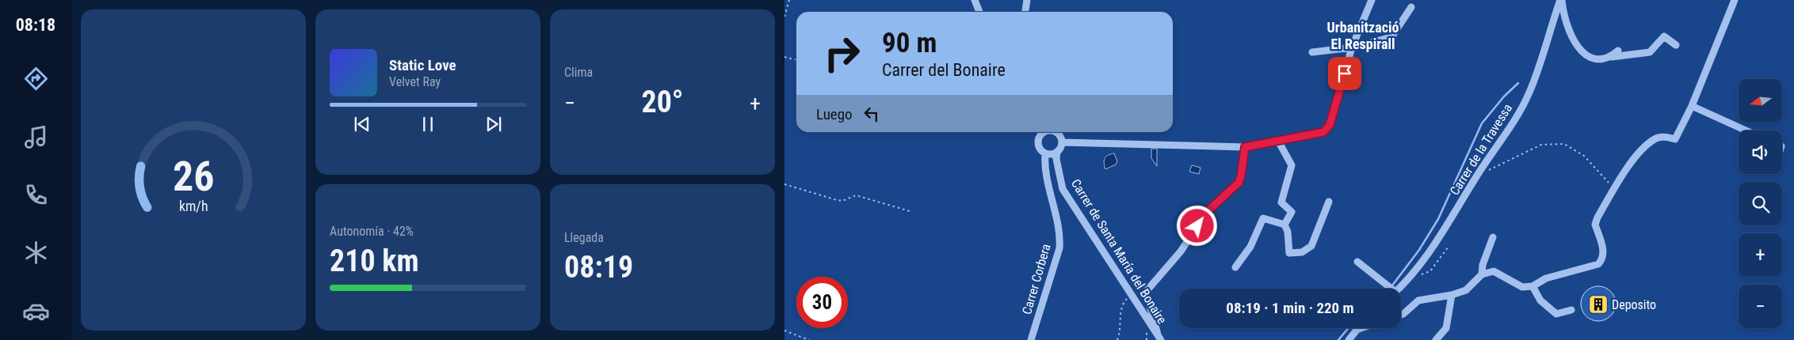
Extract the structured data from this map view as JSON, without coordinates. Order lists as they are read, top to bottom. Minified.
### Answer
{"streets":{"street":["Carrer de la Travessa","Carrer de Santa María del Bonaire","Carrer Corbera"]},"districts":["Urbanització El Respirall"],"places":{"building":["Deposito"]},"north":"left","page":{"tabs":"08:18","tile":["Clima",["Autonomía · 42%","210 km"],["Llegada","08:19"]],"turn":["90 m","Carrer del Bonaire"],"song":["Static Love","Velvet Ray"],"map_buttons":["+","−"],"heat":["−","20°","+"],"then":"Luego","limit":"30","trip":"08:19 · 1 min · 220 m","gauge":["26","km/h"]}}
